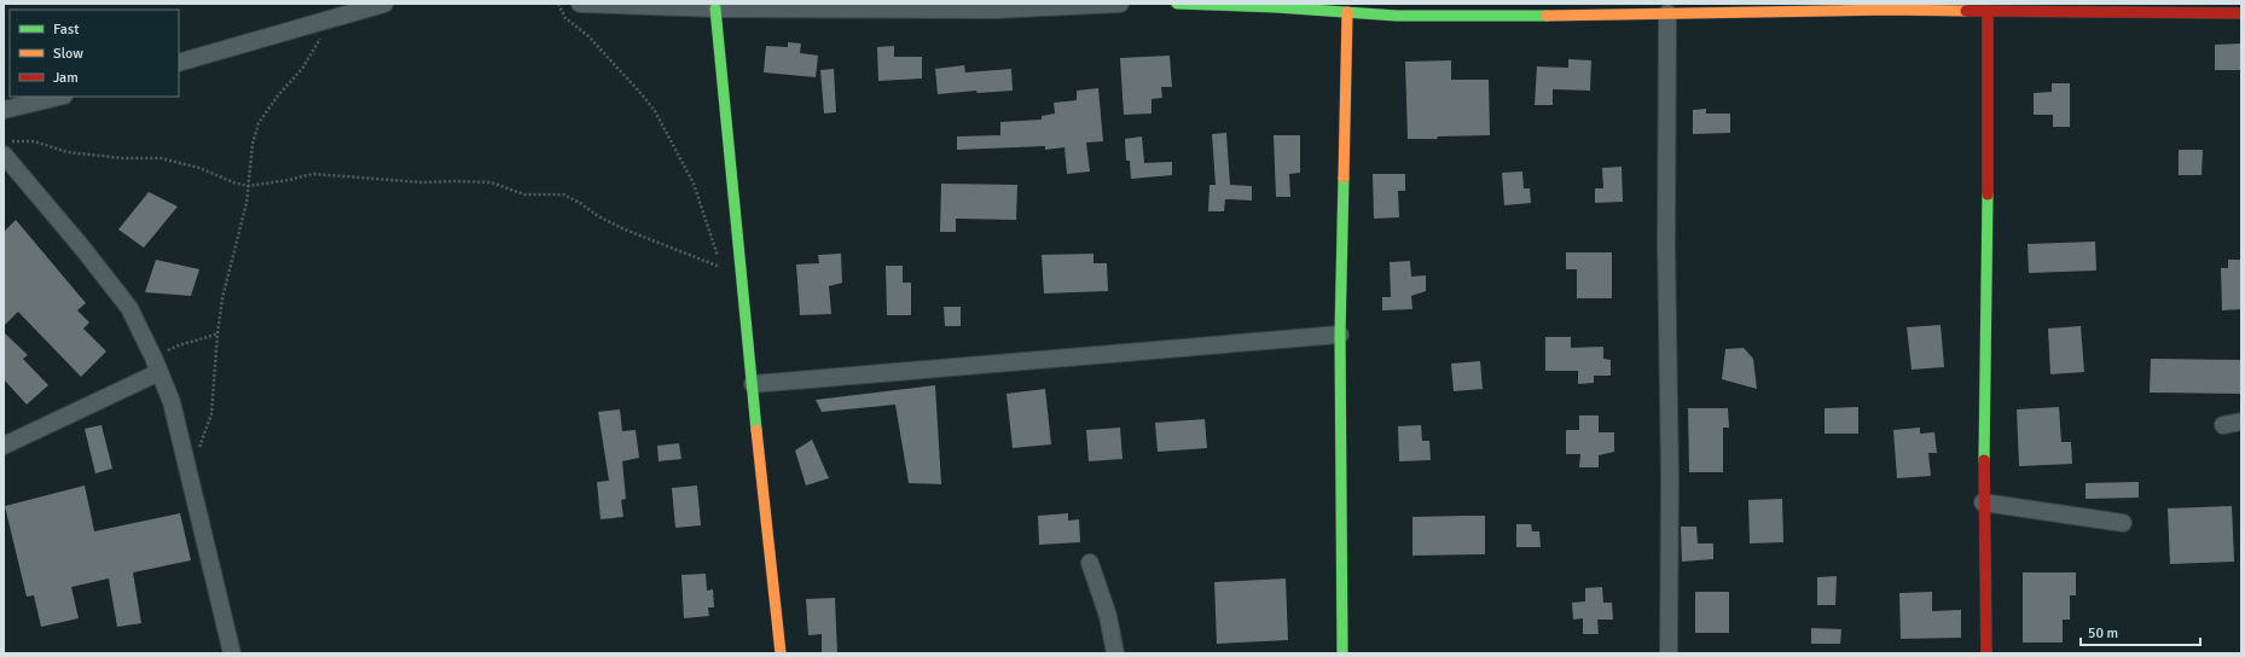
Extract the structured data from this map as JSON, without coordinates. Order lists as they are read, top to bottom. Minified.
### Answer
{"legend":["Fast","Slow","Jam"],"scale_bar":"50 m"}
